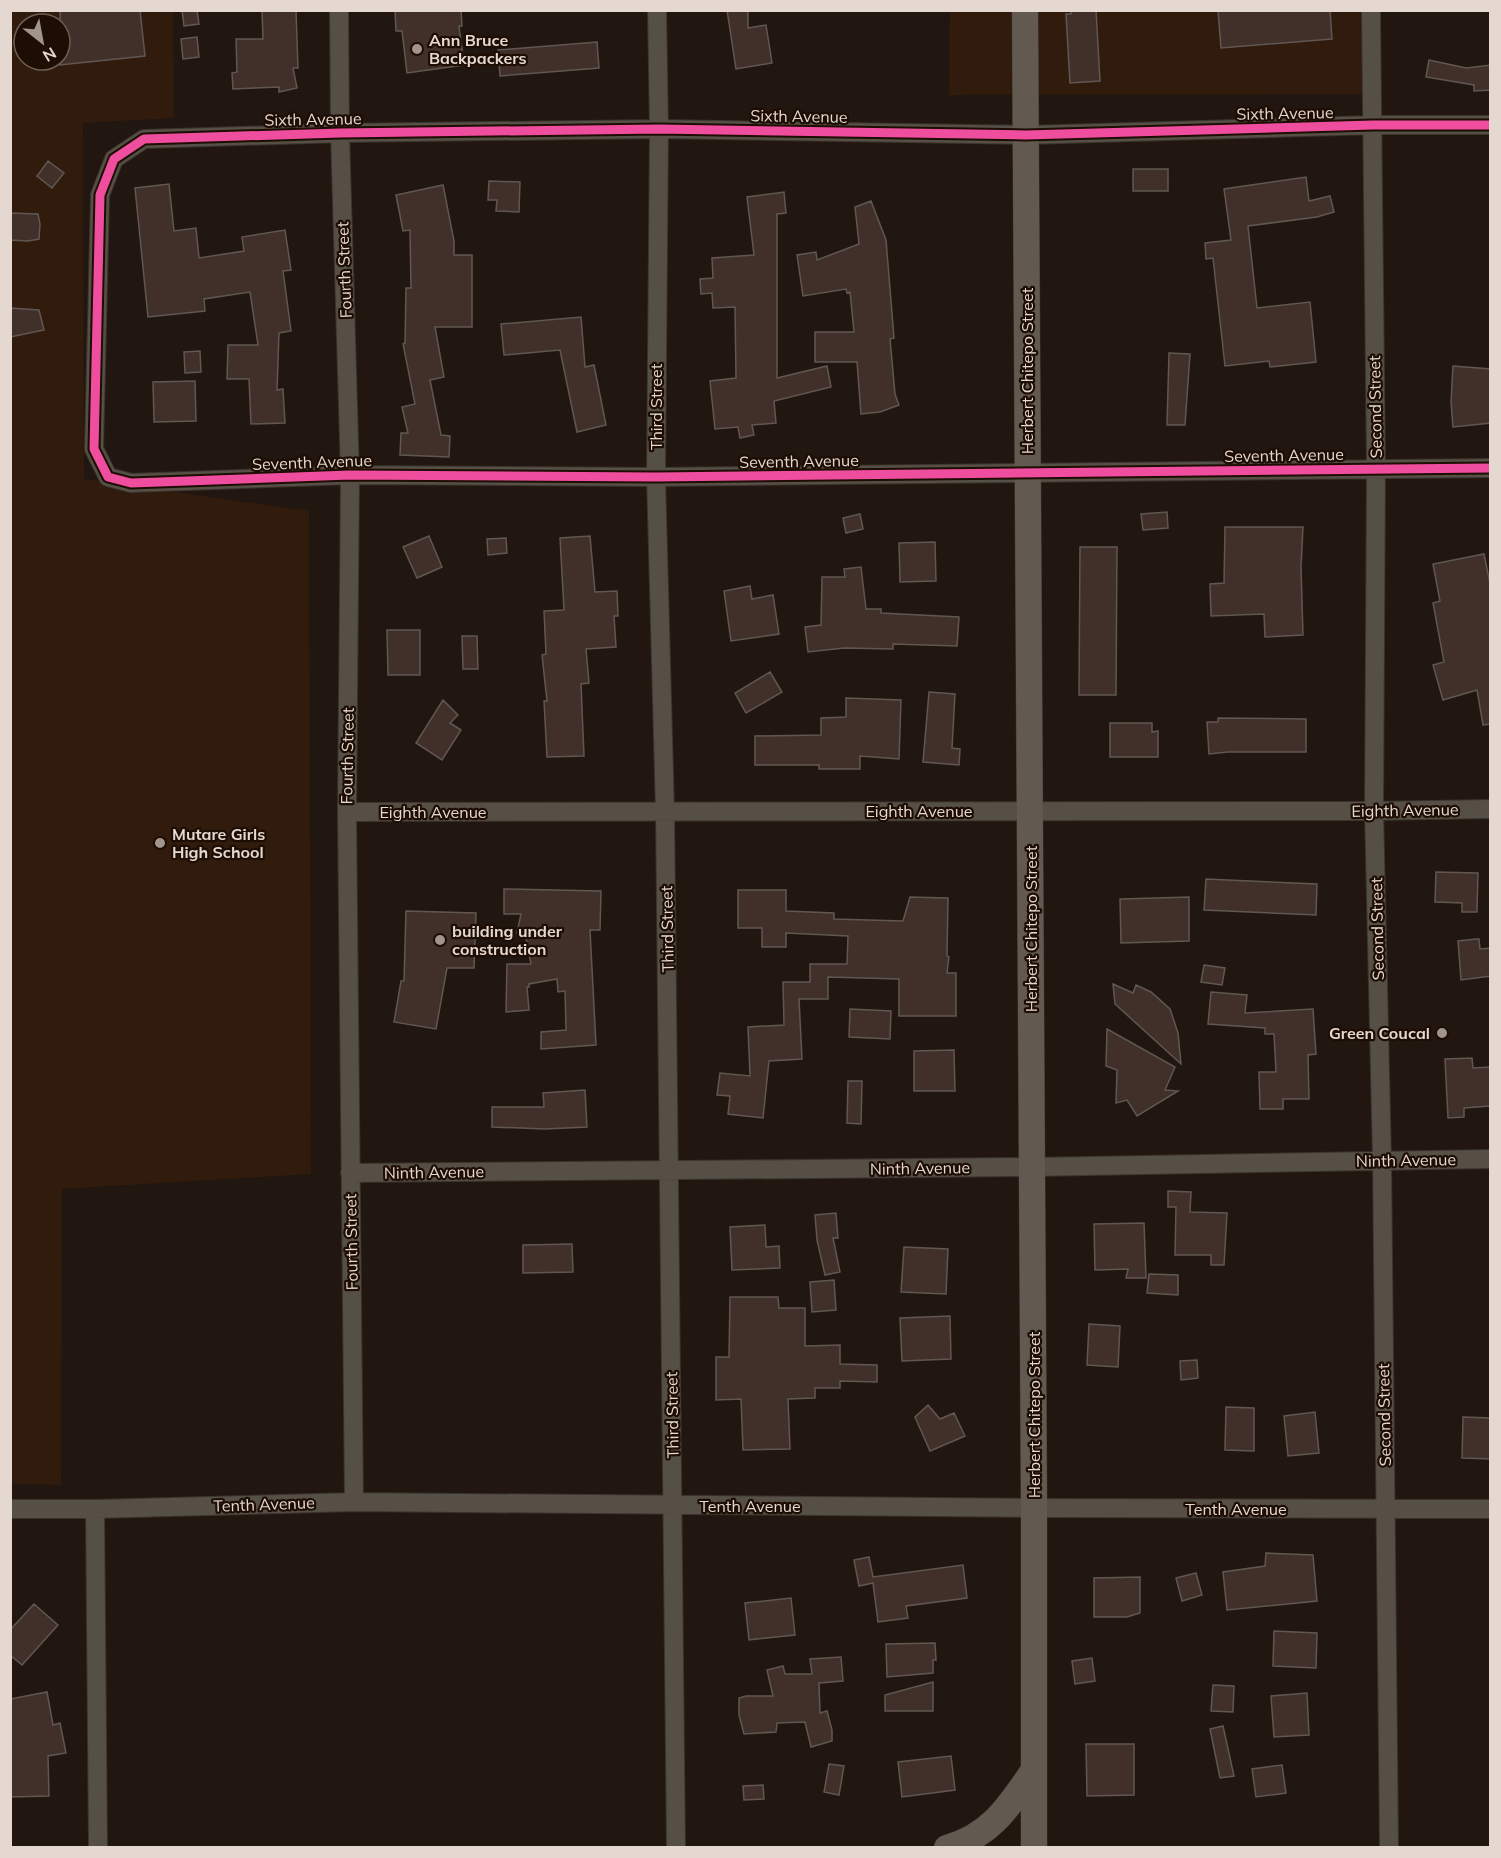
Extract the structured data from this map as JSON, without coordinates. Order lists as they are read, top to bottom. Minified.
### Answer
{"streets":{"main road":["Herbert Chitepo Street"],"street":["Sixth Avenue","Fourth Street","Third Street","Second Street","Seventh Avenue","Eighth Avenue","Ninth Avenue","Tenth Avenue"]},"crossings":[["Sixth Avenue","Fourth Street"],["Sixth Avenue","Herbert Chitepo Street"],["Sixth Avenue","Third Street"],["Sixth Avenue","Second Street"],["Sixth Avenue","Seventh Avenue"],["Fourth Street","Seventh Avenue"],["Fourth Street","Eighth Avenue"],["Fourth Street","Ninth Avenue"],["Fourth Street","Tenth Avenue"],["Herbert Chitepo Street","Seventh Avenue"],["Herbert Chitepo Street","Eighth Avenue"],["Herbert Chitepo Street","Ninth Avenue"],["Herbert Chitepo Street","Tenth Avenue"],["Third Street","Seventh Avenue"],["Third Street","Eighth Avenue"],["Third Street","Ninth Avenue"],["Third Street","Tenth Avenue"],["Second Street","Seventh Avenue"],["Second Street","Eighth Avenue"],["Second Street","Ninth Avenue"],["Second Street","Tenth Avenue"]],"places":["Ann Bruce Backpackers","Mutare Girls High School","building under construction","Green Coucal"],"north":"bottom right"}
